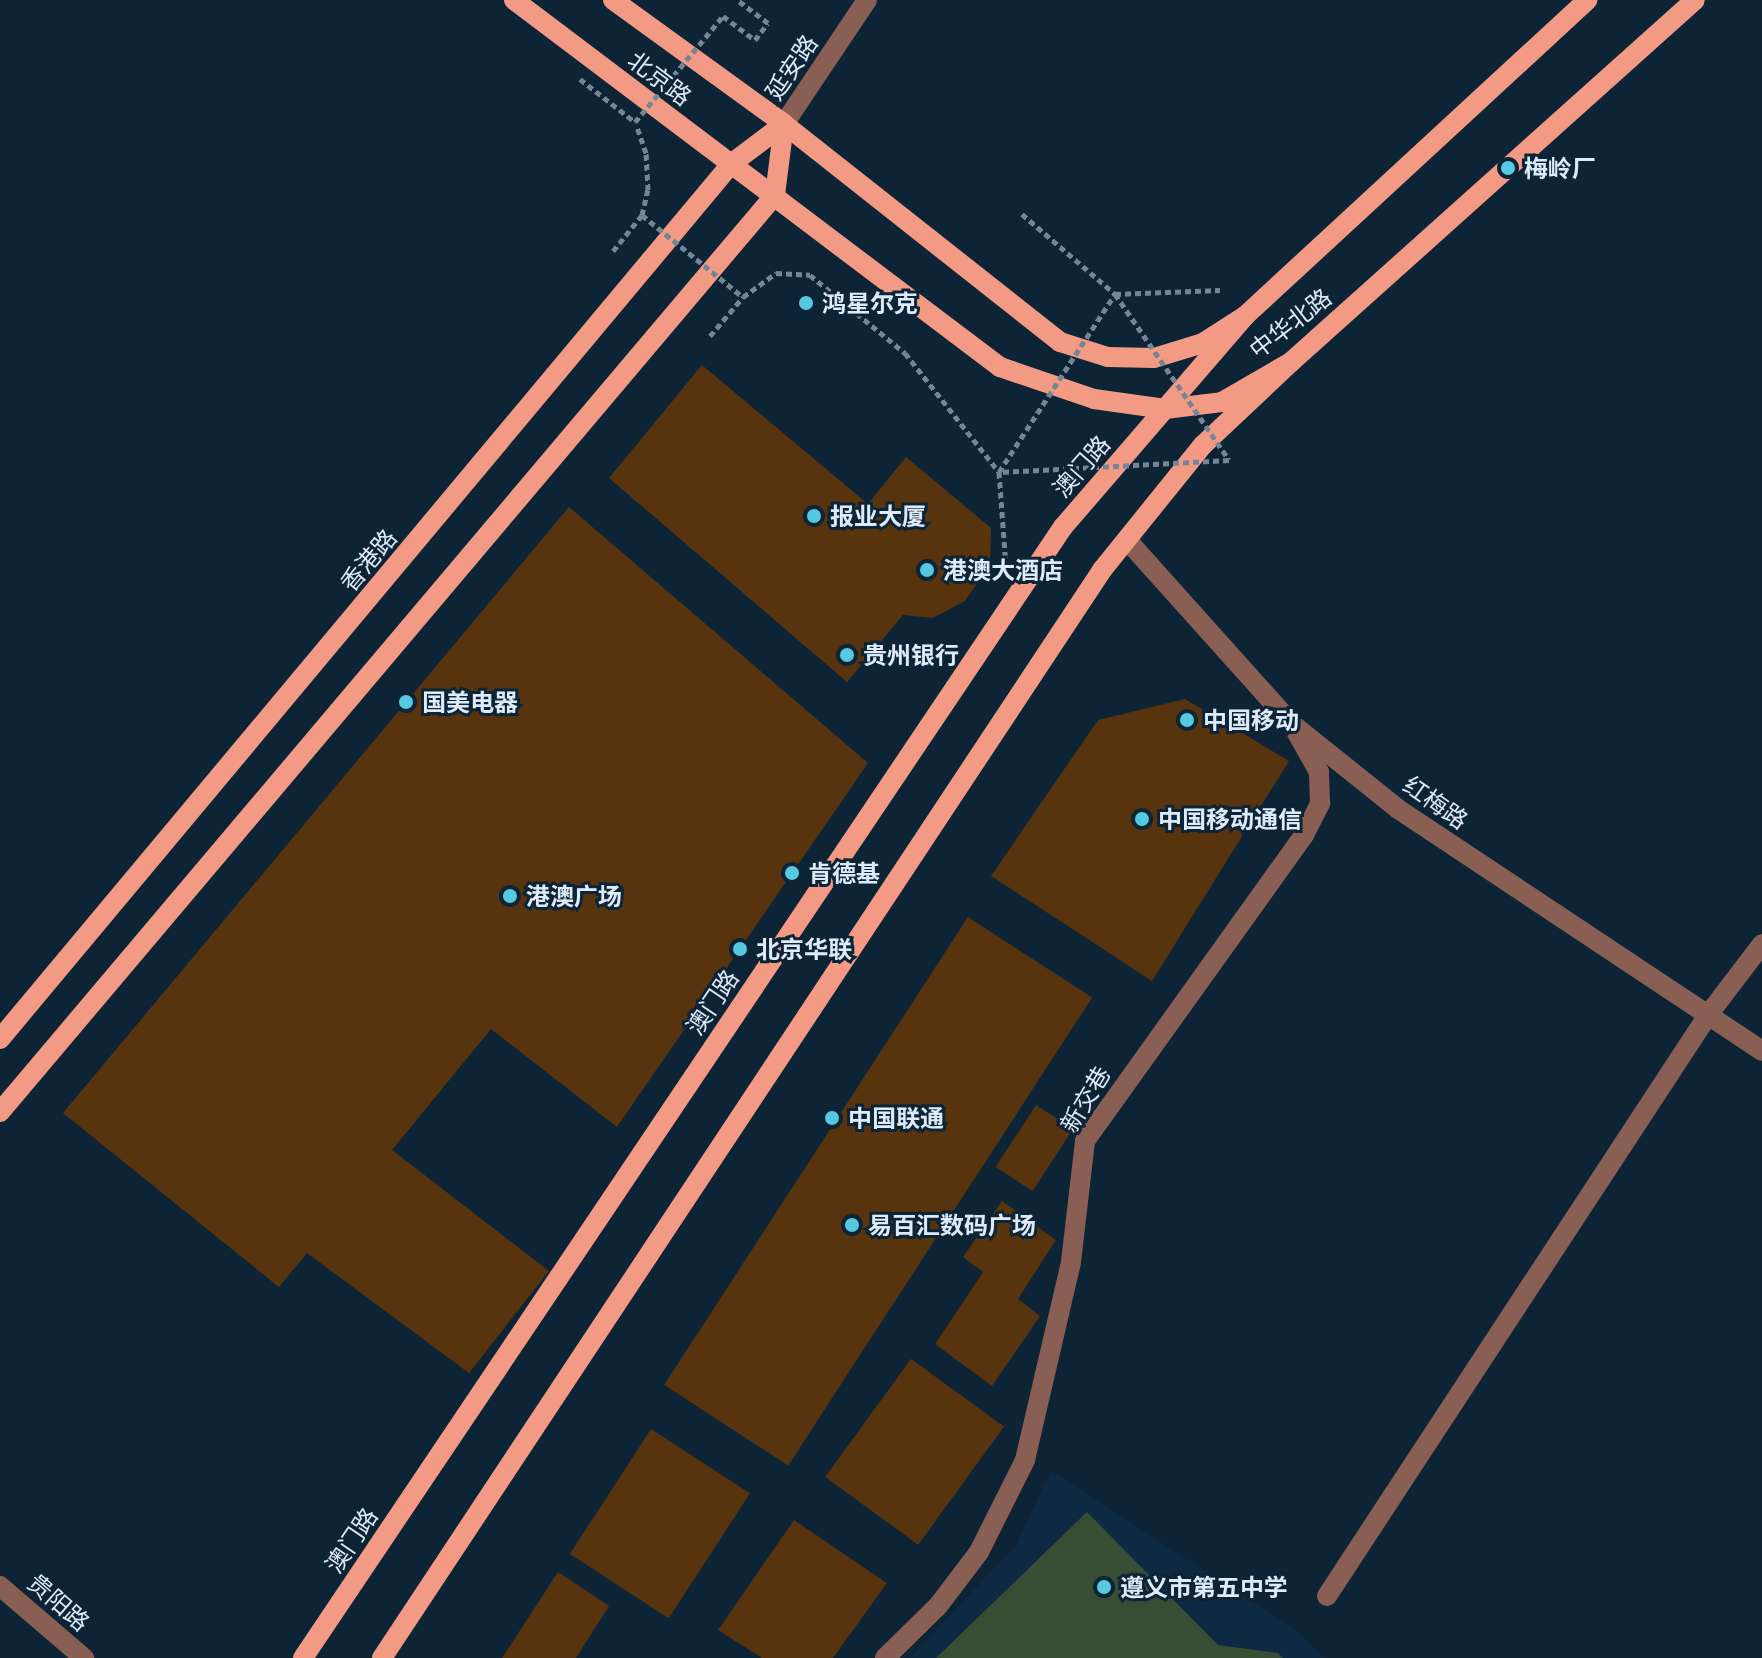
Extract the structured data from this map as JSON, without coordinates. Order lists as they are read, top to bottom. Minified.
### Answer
{"streets":{"main road":["北京路","中华北路","澳门路","香港路"],"street":["延安路","红梅路","新交巷","贵阳路"]},"crossings":[["延安路","北京路"],["延安路","中华北路"],["延安路","香港路"],["北京路","中华北路"],["北京路","香港路"],["中华北路","澳门路"],["中华北路","香港路"],["红梅路","新交巷"]],"places":["梅岭厂","鸿星尔克","报业大厦","港澳大酒店","贵州银行","国美电器","中国移动","中国移动通信","肯德基","港澳广场","北京华联","中国联通","易百汇数码广场","遵义市第五中学"]}
